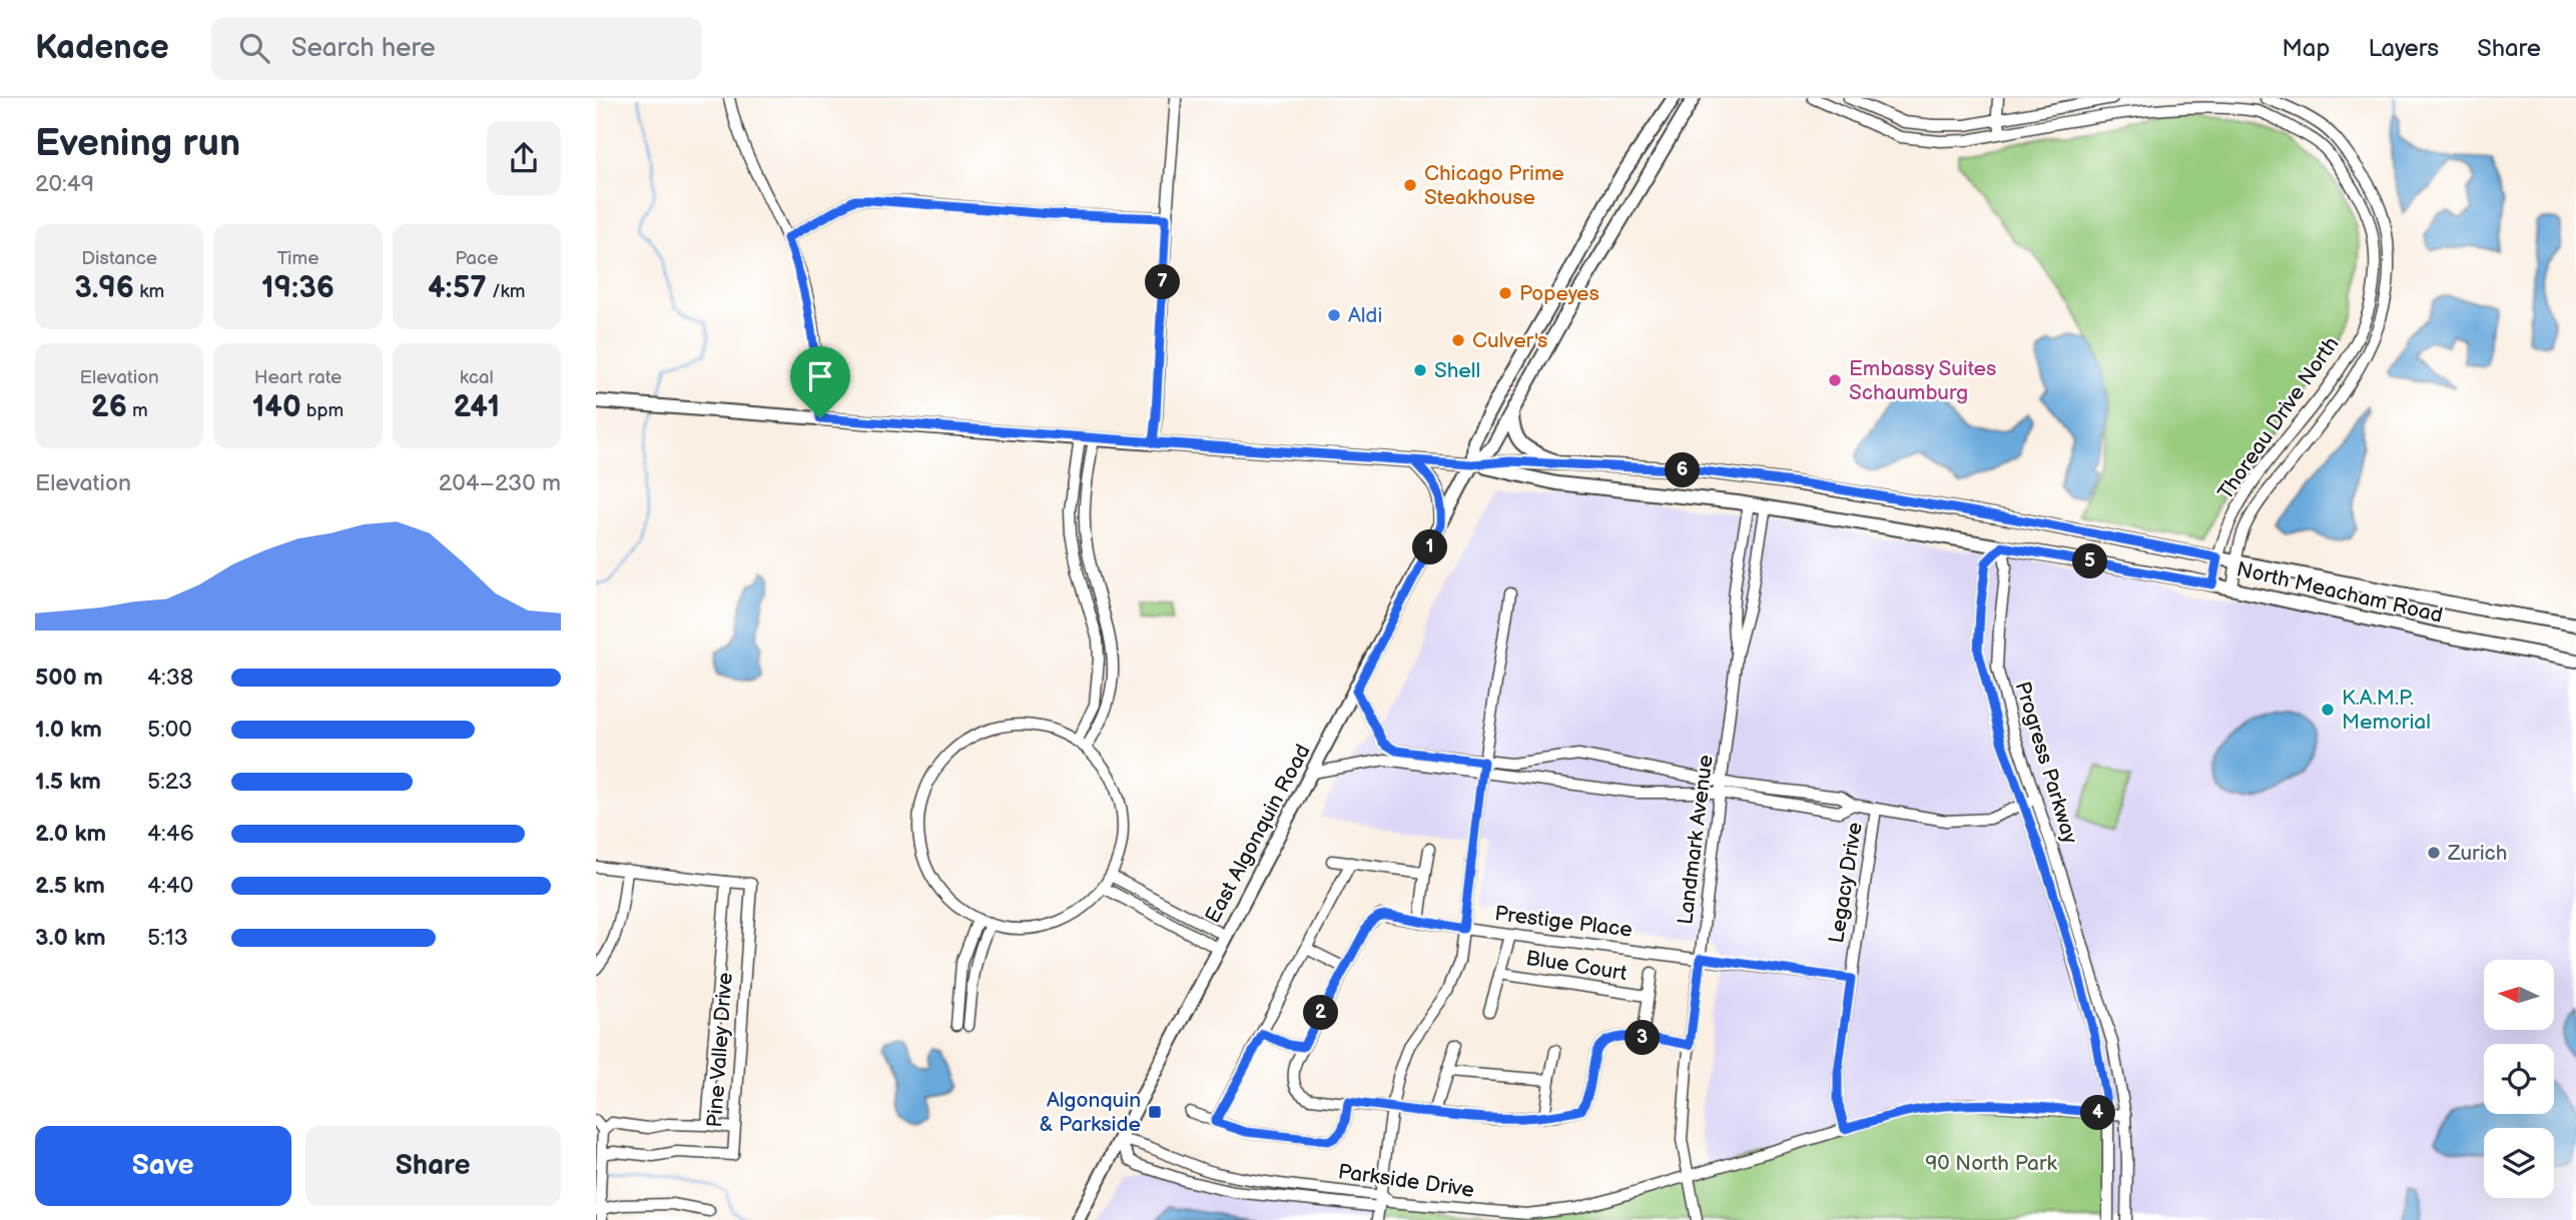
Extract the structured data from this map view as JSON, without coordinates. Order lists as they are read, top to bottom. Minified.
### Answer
{"streets":{"main road":["North Meacham Road","East Algonquin Road"],"street":["Thoreau Drive North","Progress Parkway","Landmark Avenue","Legacy Drive","Prestige Place","Blue Court","Pine Valley Drive","Parkside Drive"]},"crossings":[["Thoreau Drive North","North Meacham Road"],["North Meacham Road","Progress Parkway"],["North Meacham Road","East Algonquin Road"],["North Meacham Road","Landmark Avenue"],["Progress Parkway","Parkside Drive"],["East Algonquin Road","Parkside Drive"],["Landmark Avenue","Prestige Place"],["Landmark Avenue","Parkside Drive"],["Legacy Drive","Prestige Place"],["Legacy Drive","Parkside Drive"],["Prestige Place","Blue Court"]],"parks":["90 North Park"],"places":{"other":["Chicago Prime Steakhouse","Popeyes","Aldi","Culver's","Shell","Embassy Suites Schaumburg","K.A.M.P. Memorial","Zurich"],"transit":["Algonquin & Parkside"]},"north":"left","page":{"header":"Kadence","search":"Search here","nav":["Map","Layers","Share"],"heading":["Evening run","20:49"],"stats":[["Distance","3.96 km"],["Time","19:36"],["Pace","4:57 /km"],["Elevation","26 m"],["Heart rate","140 bpm"],["kcal","241"]],"pins":["7","6","1","5","2","3","4"],"chart":["Elevation","204–230 m"],"list":[{"name":"500 m","note":"4:38"},{"name":"1.0 km","note":"5:00"},{"name":"1.5 km","note":"5:23"},{"name":"2.0 km","note":"4:46"},{"name":"2.5 km","note":"4:40"},{"name":"3.0 km","note":"5:13"}],"buttons":["Save","Share"]}}
